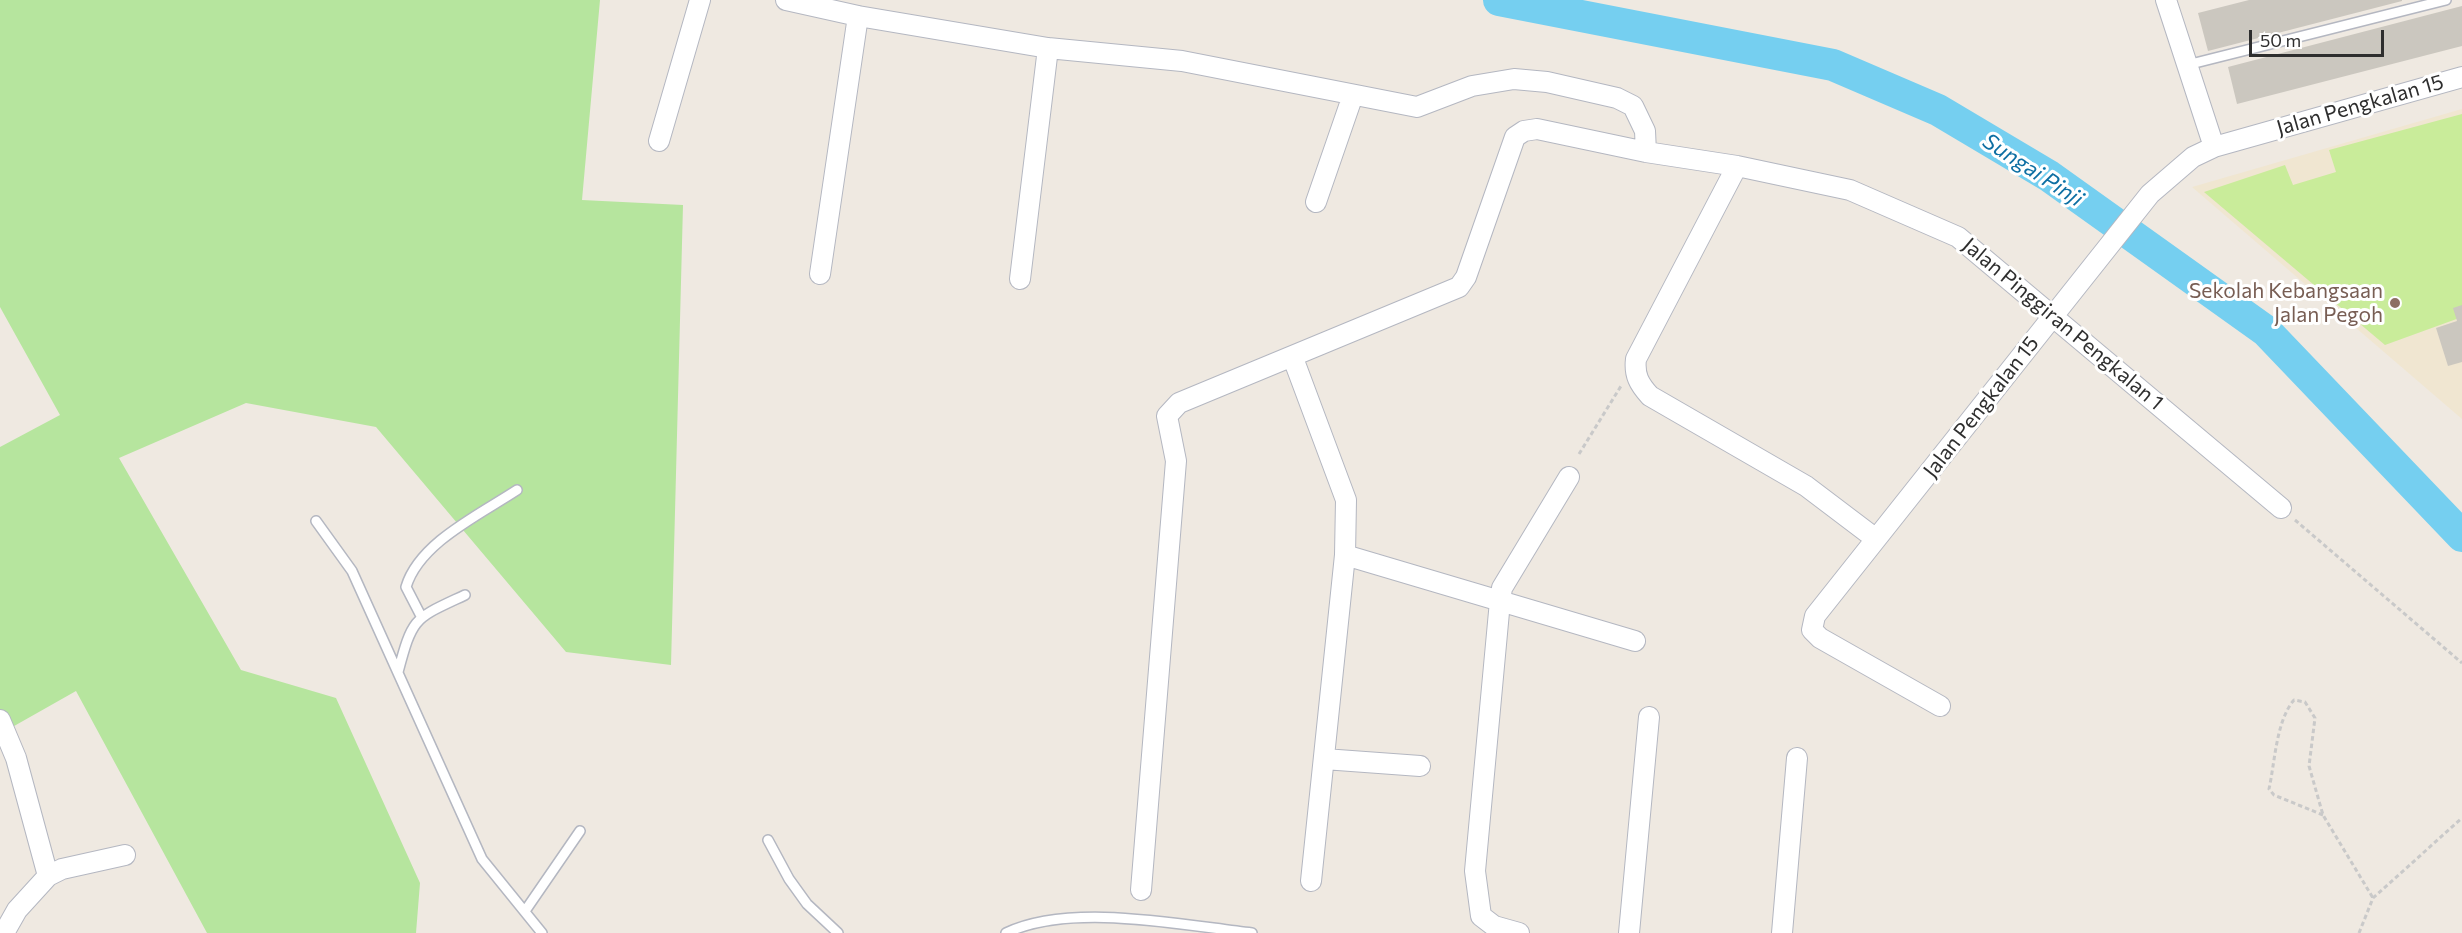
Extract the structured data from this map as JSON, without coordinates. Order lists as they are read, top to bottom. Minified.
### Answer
{"streets":{"street":["Jalan Pengkalan 15","Jalan Pinggiran Pengkalan 1"]},"crossings":[["Jalan Pengkalan 15","Jalan Pinggiran Pengkalan 1"]],"water":["Sungai Pinji"],"places":["Sekolah Kebangsaan Jalan Pegoh"],"scale_bar":"50 m"}
